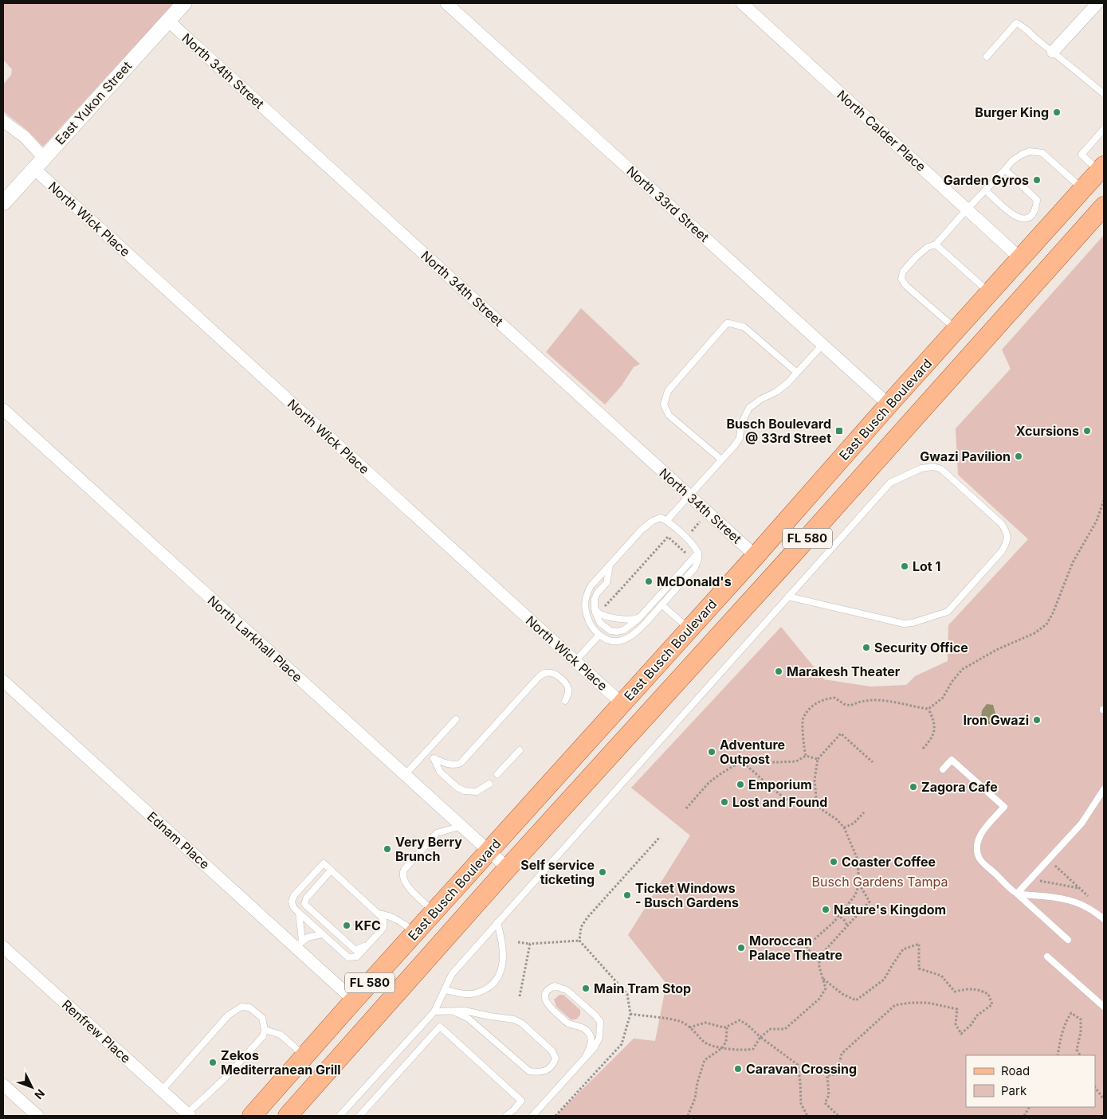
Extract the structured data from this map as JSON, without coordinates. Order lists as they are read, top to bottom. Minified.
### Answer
{"streets":{"main road":["East Busch Boulevard","FL 580"],"street":["North 34th Street","East Yukon Street","North Calder Place","North 33rd Street","North Wick Place","North Larkhall Place","Ednam Place","Renfrew Place"]},"crossings":[["North 34th Street","East Yukon Street"],["North 34th Street","East Busch Boulevard"],["East Yukon Street","North Wick Place"],["North Calder Place","East Busch Boulevard"],["North 33rd Street","East Busch Boulevard"],["North Wick Place","East Busch Boulevard"],["East Busch Boulevard","North Larkhall Place"],["East Busch Boulevard","Ednam Place"]],"parks":["Busch Gardens Tampa"],"places":{"other":["Burger King","Garden Gyros","Xcursions","Gwazi Pavilion","Lot 1","McDonald's","Security Office","Marakesh Theater","Iron Gwazi","Adventure Outpost","Emporium","Zagora Cafe","Lost and Found","Very Berry Brunch","Coaster Coffee","Self service ticketing","Ticket Windows - Busch Gardens","Nature's Kingdom","KFC","Moroccan Palace Theatre","Main Tram Stop","Zekos Mediterranean Grill","Caravan Crossing"],"transit":["Busch Boulevard @ 33rd Street"]},"legend":["Road","Park"],"north":"bottom right"}
